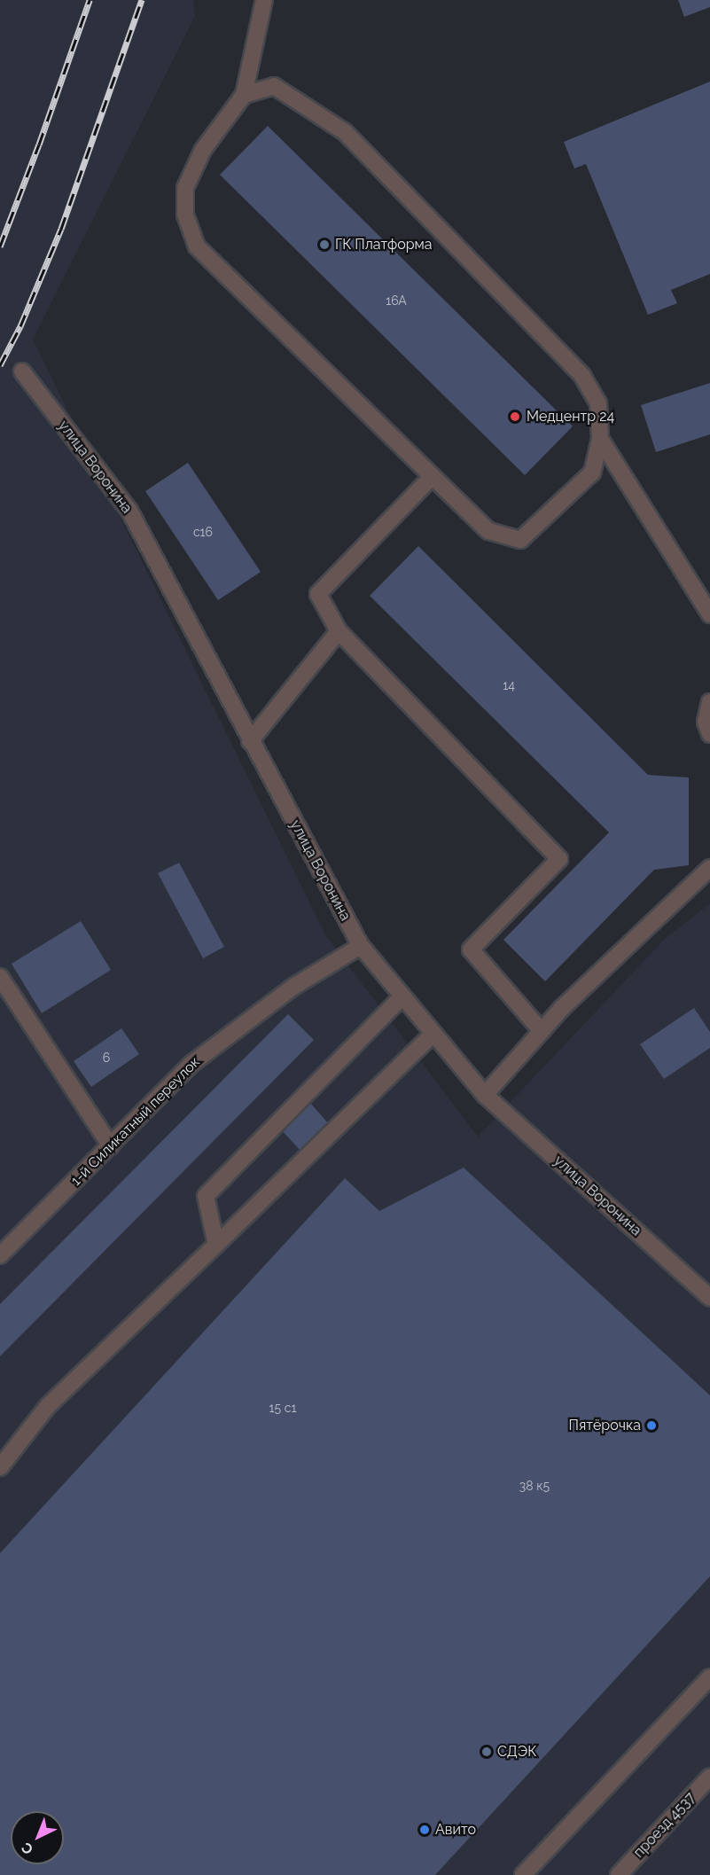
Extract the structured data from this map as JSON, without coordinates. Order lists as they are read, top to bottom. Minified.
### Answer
{"streets":{"street":["улица Воронина","1-й Силикатный переулок","проезд 4537"]},"crossings":[["улица Воронина","1-й Силикатный переулок"]],"places":["ГК Платформа","Медцентр 24","Пятёрочка","СДЭК","Авито"],"house_numbers":["16А","с16","14","6","15 с1","38 к5"],"north":"bottom left"}
